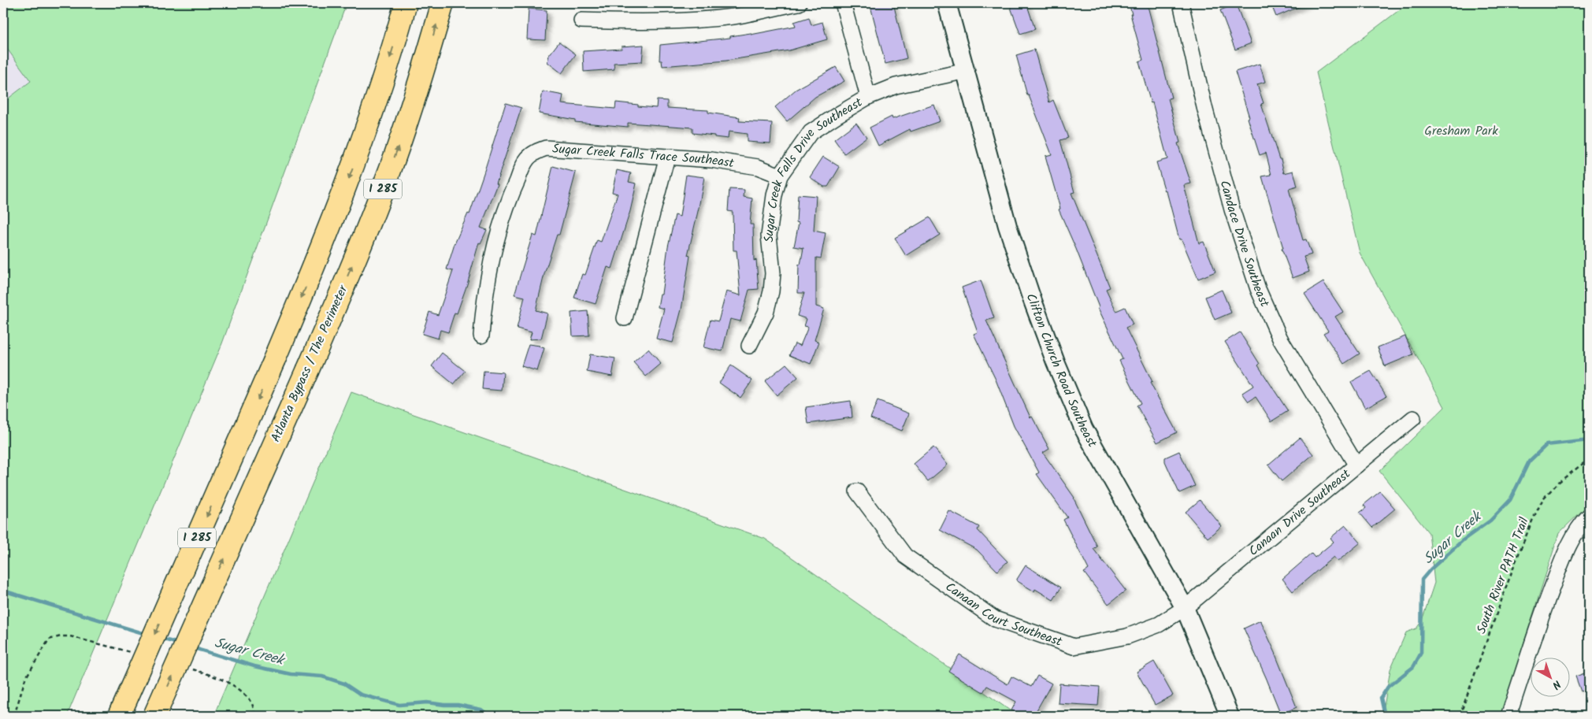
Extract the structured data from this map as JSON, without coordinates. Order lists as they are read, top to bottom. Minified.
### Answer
{"streets":{"highway":["I 285","Atlanta Bypass / The Perimeter"],"street":["Sugar Creek Falls Trace Southeast","Sugar Creek Falls Drive Southeast","Candace Drive Southeast","Clifton Church Road Southeast","Canaan Drive Southeast","Canaan Court Southeast"],"path":["South River PATH Trail"]},"crossings":[["Sugar Creek Falls Trace Southeast","Sugar Creek Falls Drive Southeast"],["Sugar Creek Falls Drive Southeast","Clifton Church Road Southeast"],["Candace Drive Southeast","Canaan Drive Southeast"],["Clifton Church Road Southeast","Canaan Drive Southeast"],["Clifton Church Road Southeast","Canaan Court Southeast"],["Canaan Drive Southeast","Canaan Court Southeast"]],"water":["Sugar Creek"],"parks":["Gresham Park"],"north":"bottom right"}
